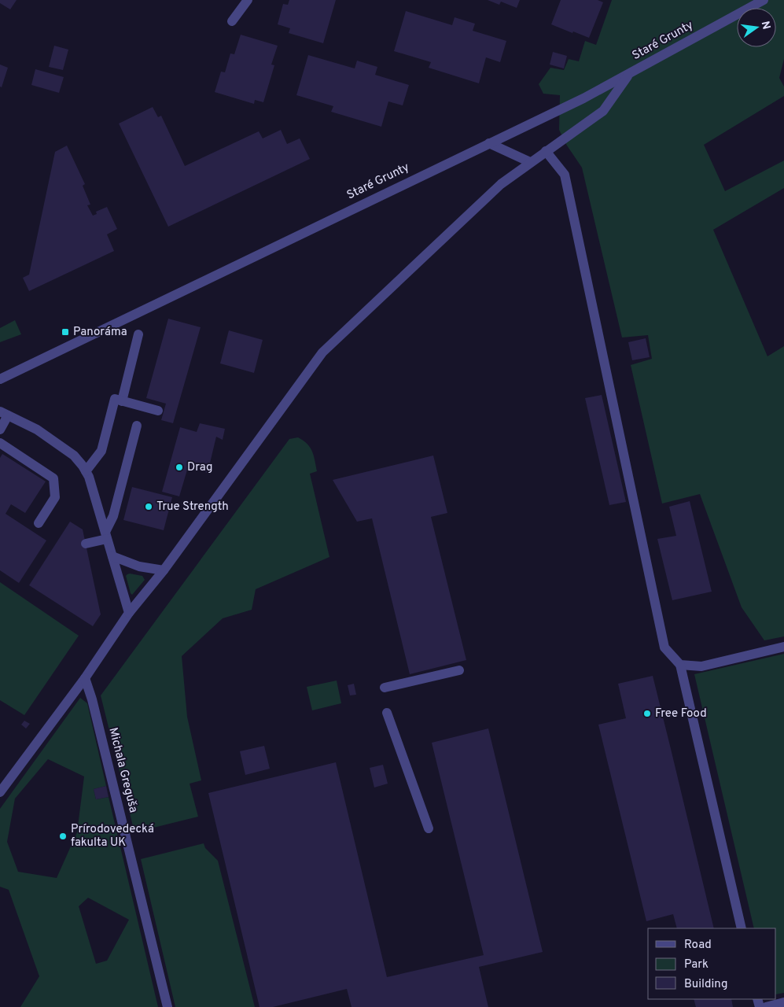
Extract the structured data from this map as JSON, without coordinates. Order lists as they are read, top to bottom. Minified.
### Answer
{"streets":{"street":["Staré Grunty","Michala Greguša"]},"places":{"transit":["Panoráma"],"other":["Drag","True Strength","Free Food","Prírodovedecká fakulta UK"]},"legend":["Road","Park","Building"],"north":"right"}
